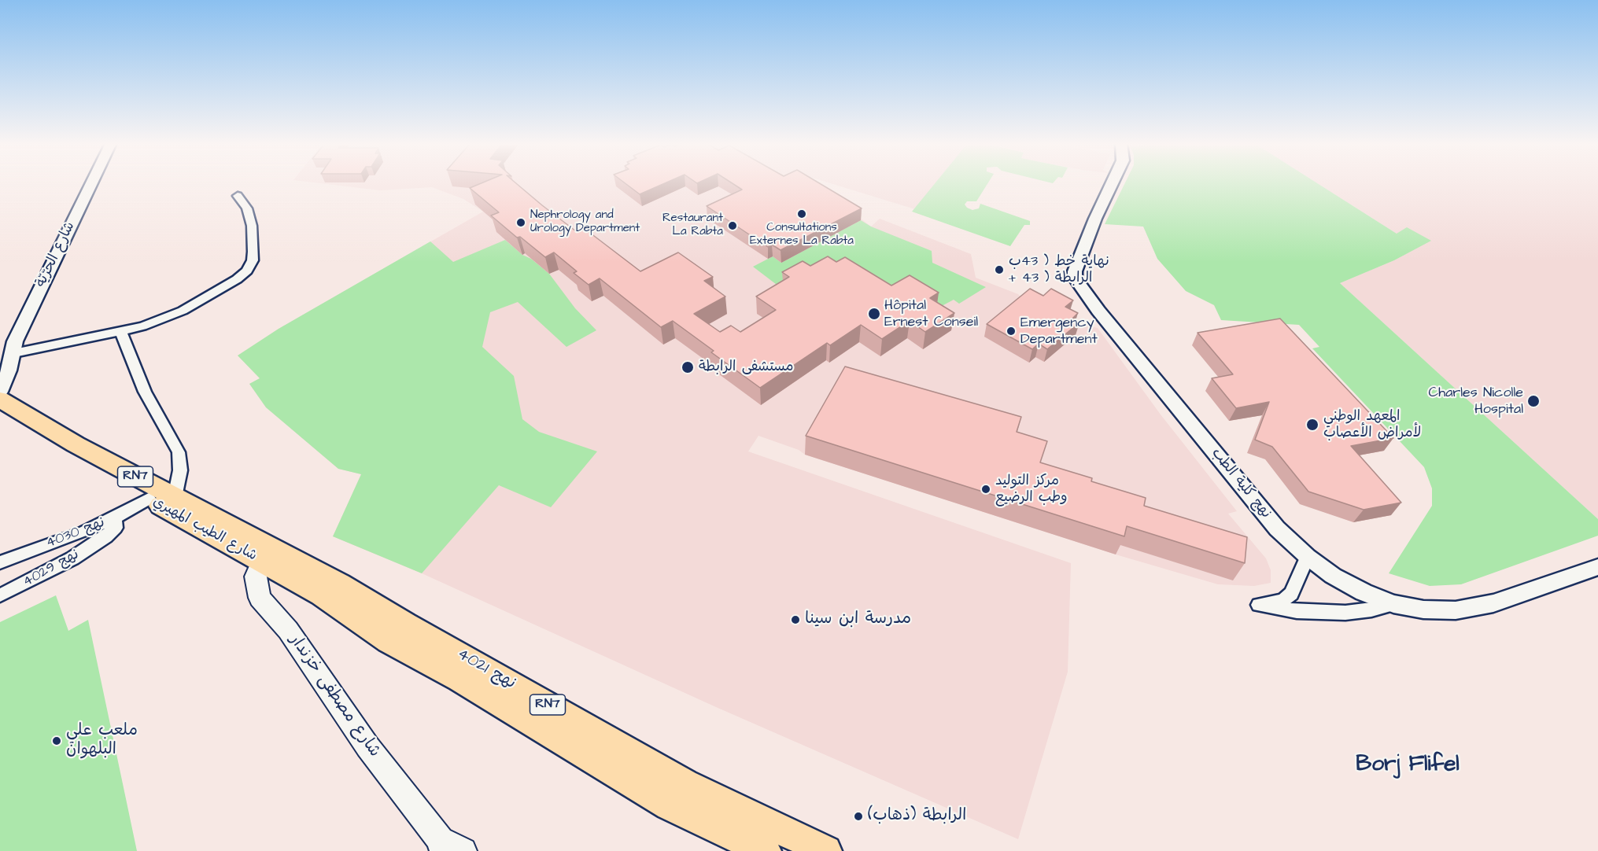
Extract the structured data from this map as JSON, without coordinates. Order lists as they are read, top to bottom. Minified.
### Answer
{"streets":{"main road":["RN7","شارع الطيب المهيري","نهج 4021","شارع مصطفى خزندار"],"street":["شارع الحرّيّة","نهج كلية الطب","نهج 4030","نهج 4029"]},"crossings":[["شارع الطيب المهيري","نهج 4030"],["شارع الطيب المهيري","نهج 4021"],["شارع الطيب المهيري","شارع مصطفى خزندار"],["نهج 4030","نهج 4029"],["نهج 4021","شارع مصطفى خزندار"]],"districts":["Borj Flifel"],"places":["Consultations Externes La Rabta","Nephrology and Urology Department","Restaurant La Rabta","نهاية خط ( 43ب + 43 ) الرابطة","Hôpital Ernest Conseil","Emergency Department","مستشفى الرابطة","Charles Nicolle Hospital","المعهد الوطني لأمراض الأعصاب","مركز التوليد وطب الرضيع","مدرسة ابن سينا","ملعب علي البلهوان","الرابطة (ذهاب)"]}
